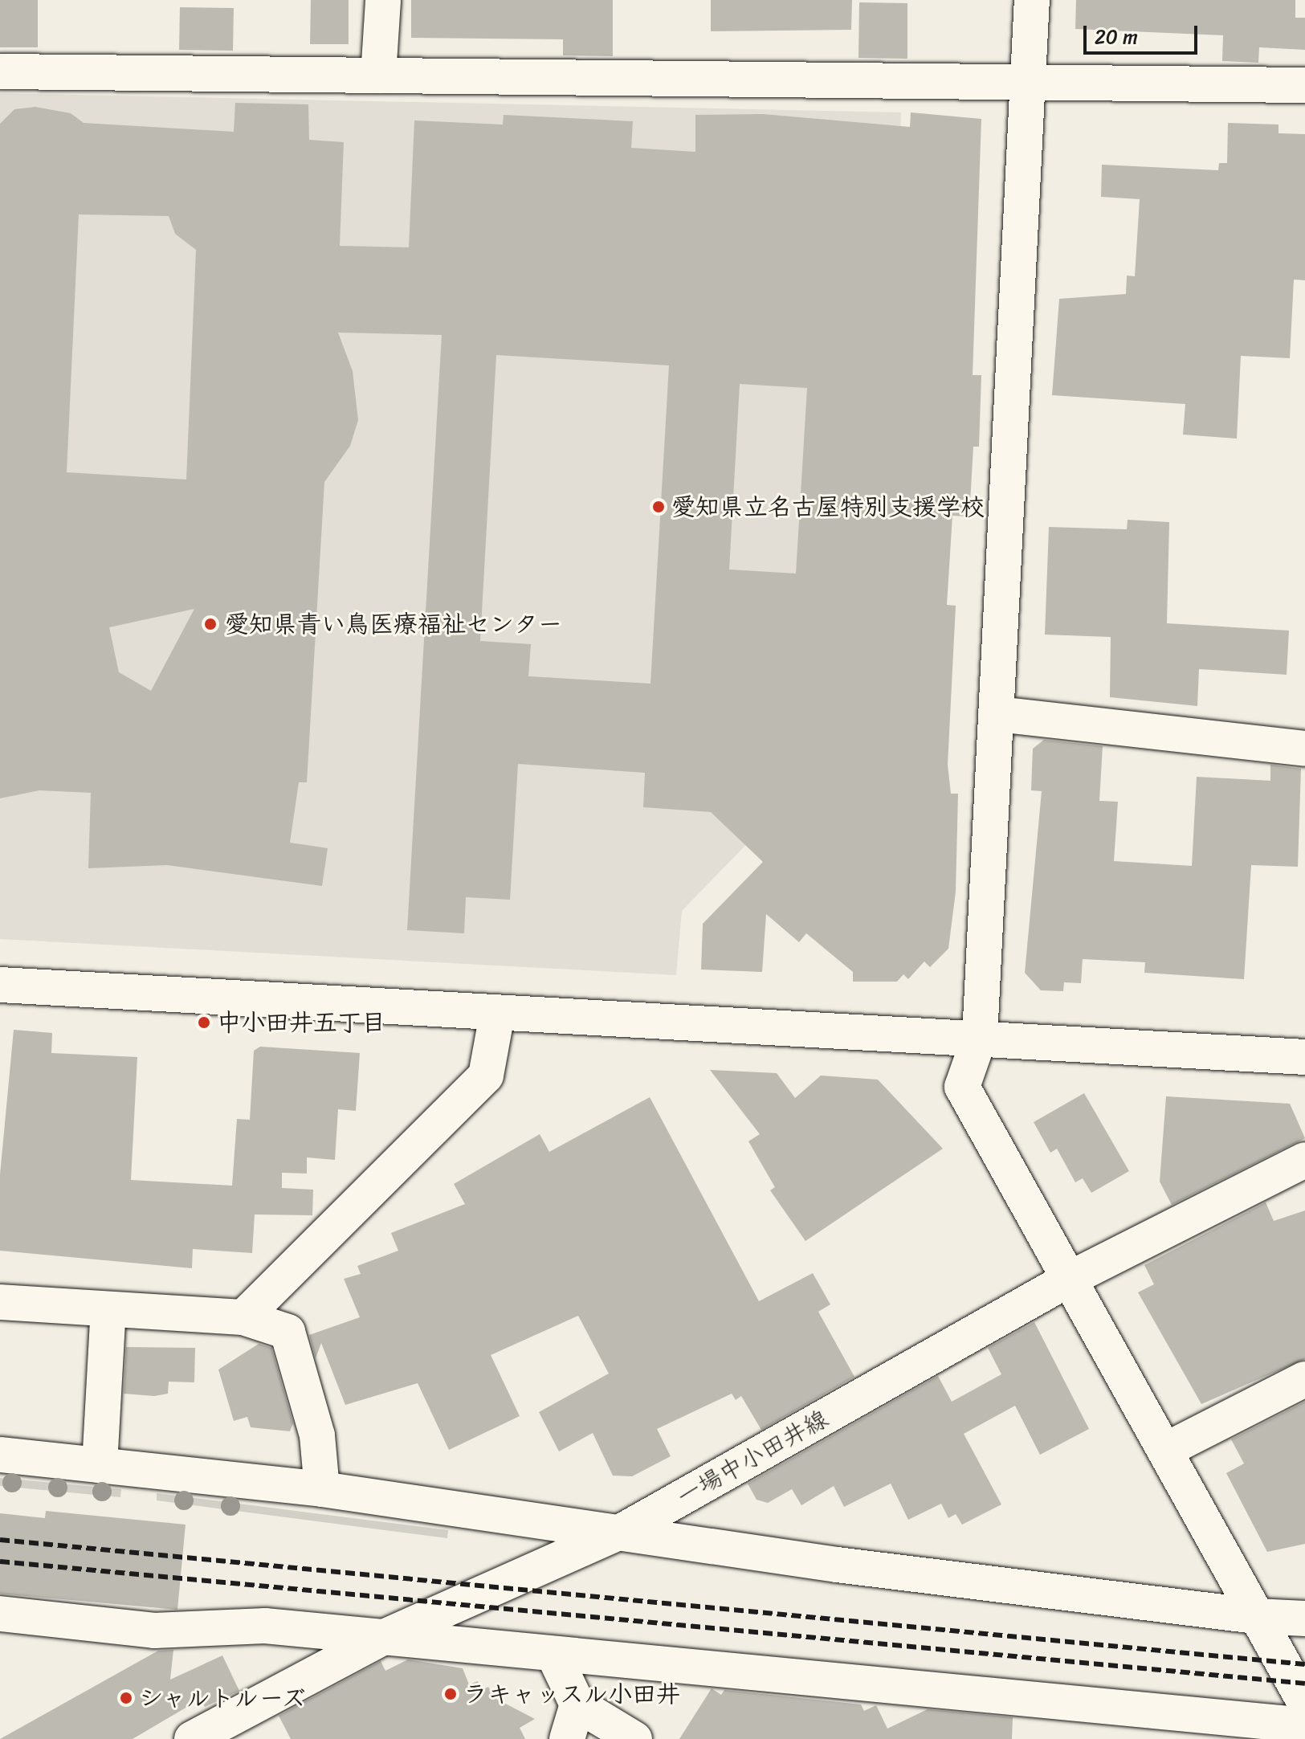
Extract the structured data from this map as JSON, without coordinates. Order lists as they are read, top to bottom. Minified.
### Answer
{"streets":{"street":["一場中小田井線"]},"places":["愛知県立名古屋特別支援学校","愛知県青い鳥医療福祉センター","中小田井五丁目","ラキャッスル小田井","シャルトルーズ"],"scale_bar":"20 m"}
